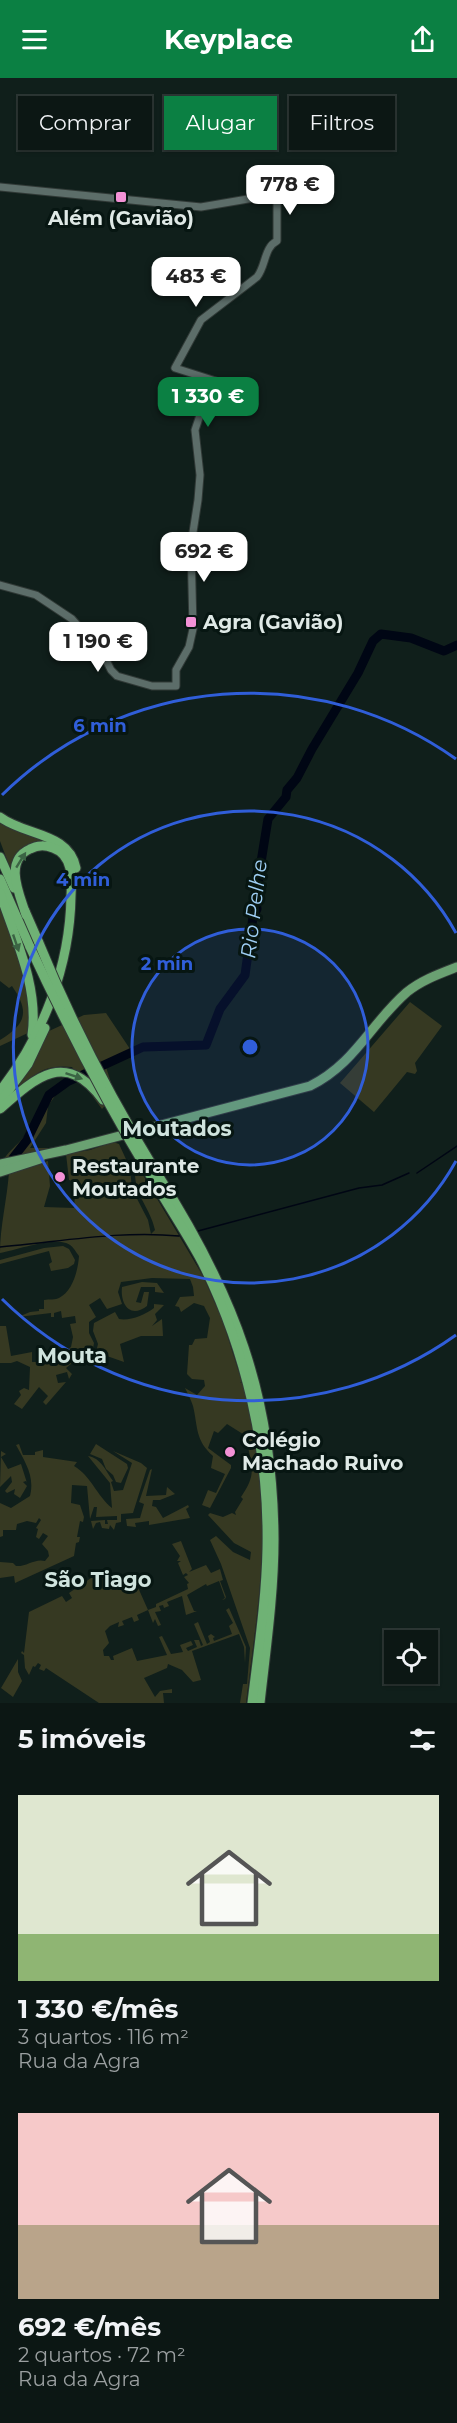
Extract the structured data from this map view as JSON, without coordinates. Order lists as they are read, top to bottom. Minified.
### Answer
{"districts":["Moutados","Mouta","São Tiago"],"water":["Rio Pelhe"],"places":{"transit":["Além (Gavião)","Agra (Gavião)"],"other":["Restaurante Moutados","Colégio Machado Ruivo"]},"page":{"header":"Keyplace","chip":["Comprar","Alugar","Filtros"],"price":["778 €","483 €","1 330 €","692 €","1 190 €"],"heading":"5 imóveis","list":[{"name":"1 330 €/mês","note":"3 quartos · 116 m² · Rua da Agra"},{"name":"692 €/mês","note":"2 quartos · 72 m² · Rua da Agra"}]},"rings":["6 min","4 min","2 min"]}
